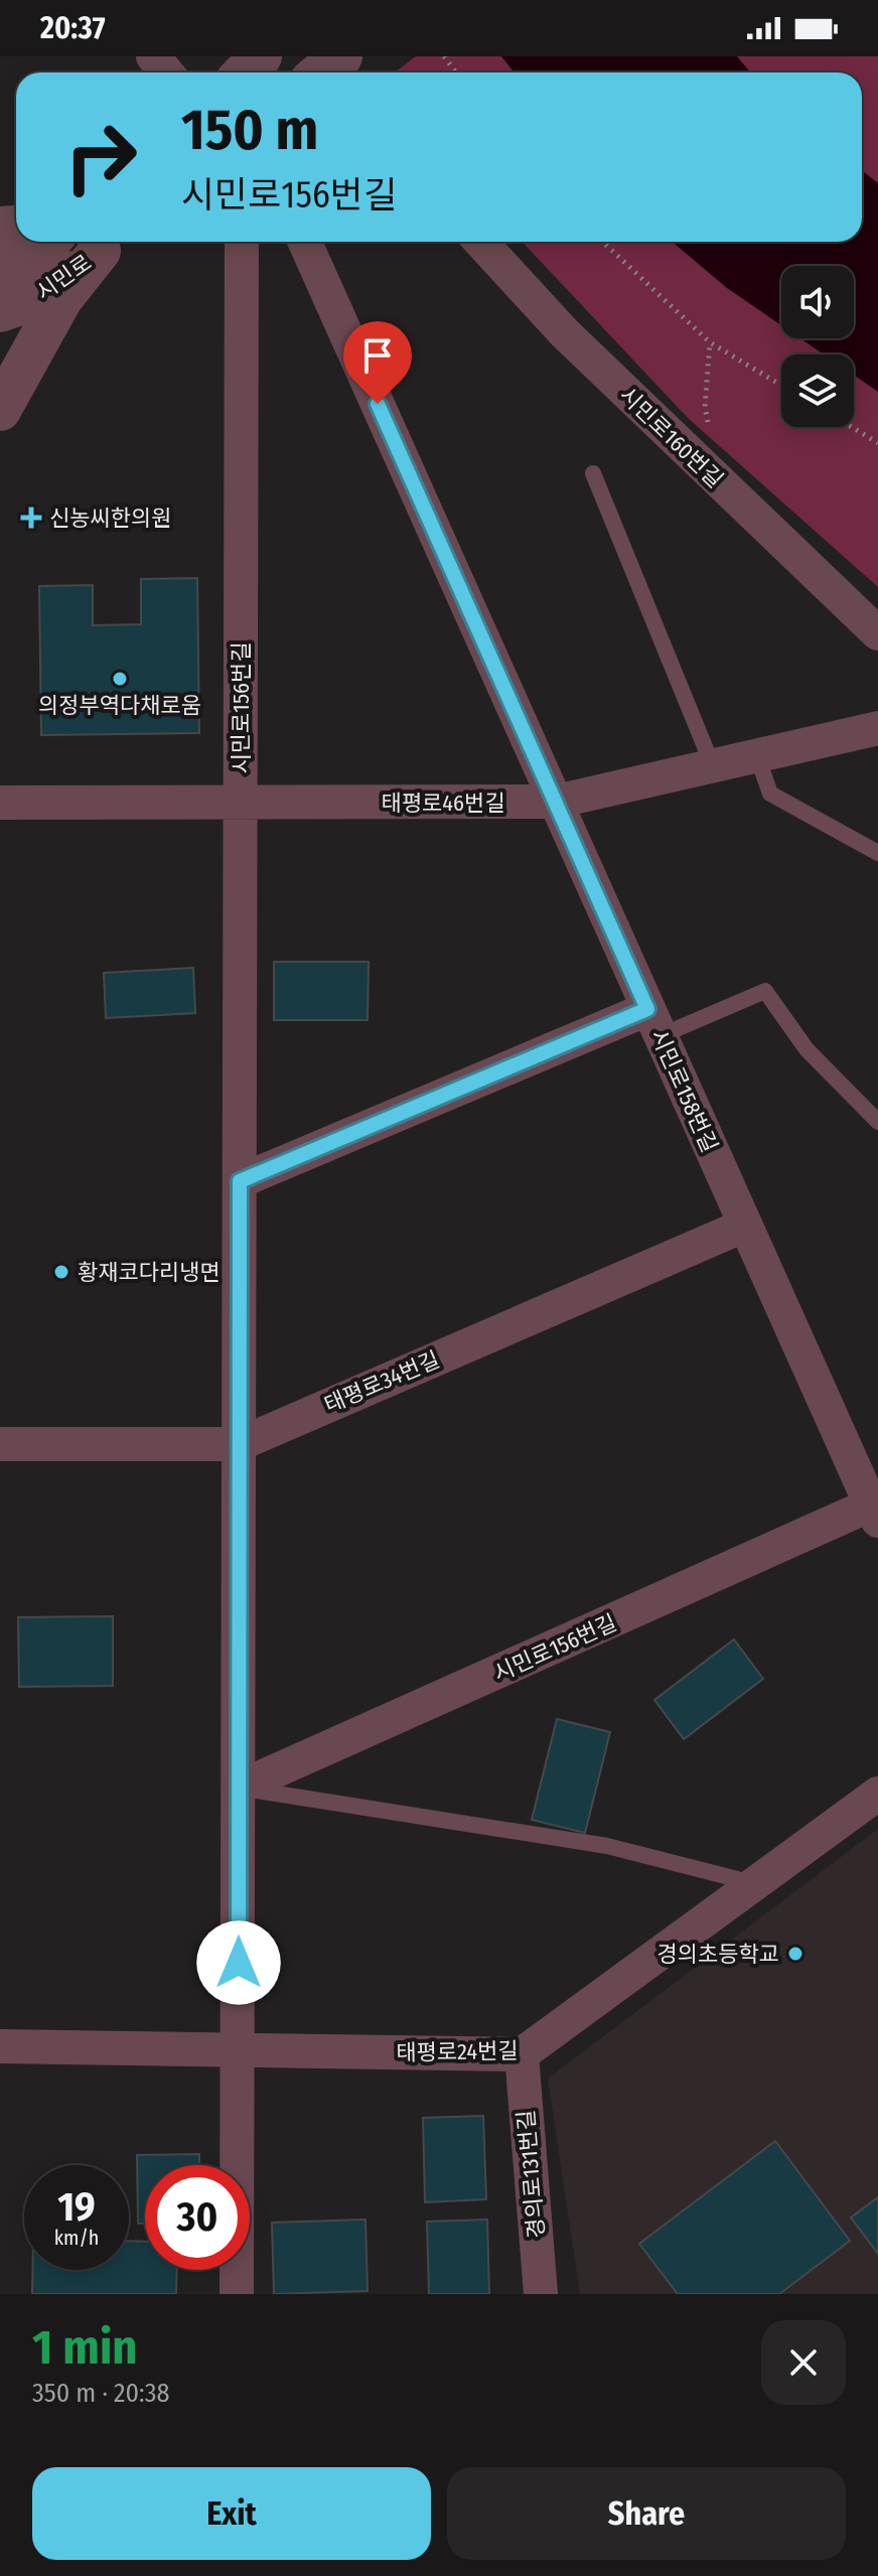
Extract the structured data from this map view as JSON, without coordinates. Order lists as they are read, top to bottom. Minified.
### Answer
{"streets":{"street":["시민로","시민로160번길","시민로156번길","태평로46번길","시민로158번길","태평로34번길","태평로24번길","경의로131번길"]},"crossings":[["시민로156번길","태평로46번길"],["시민로156번길","시민로158번길"],["시민로156번길","태평로34번길"],["시민로156번길","태평로24번길"],["태평로46번길","시민로158번길"],["시민로158번길","태평로34번길"],["태평로24번길","경의로131번길"]],"places":{"health":["신농씨한의원"],"other":["의정부역다채로움","황재코다리냉면","경의초등학교"]},"page":{"status":"20:37","turn":["150 m","시민로156번길"],"speed":"19 km/h","limit":"30","heading":["1 min","350 m · 20:38"],"buttons":["Exit","Share"]}}
